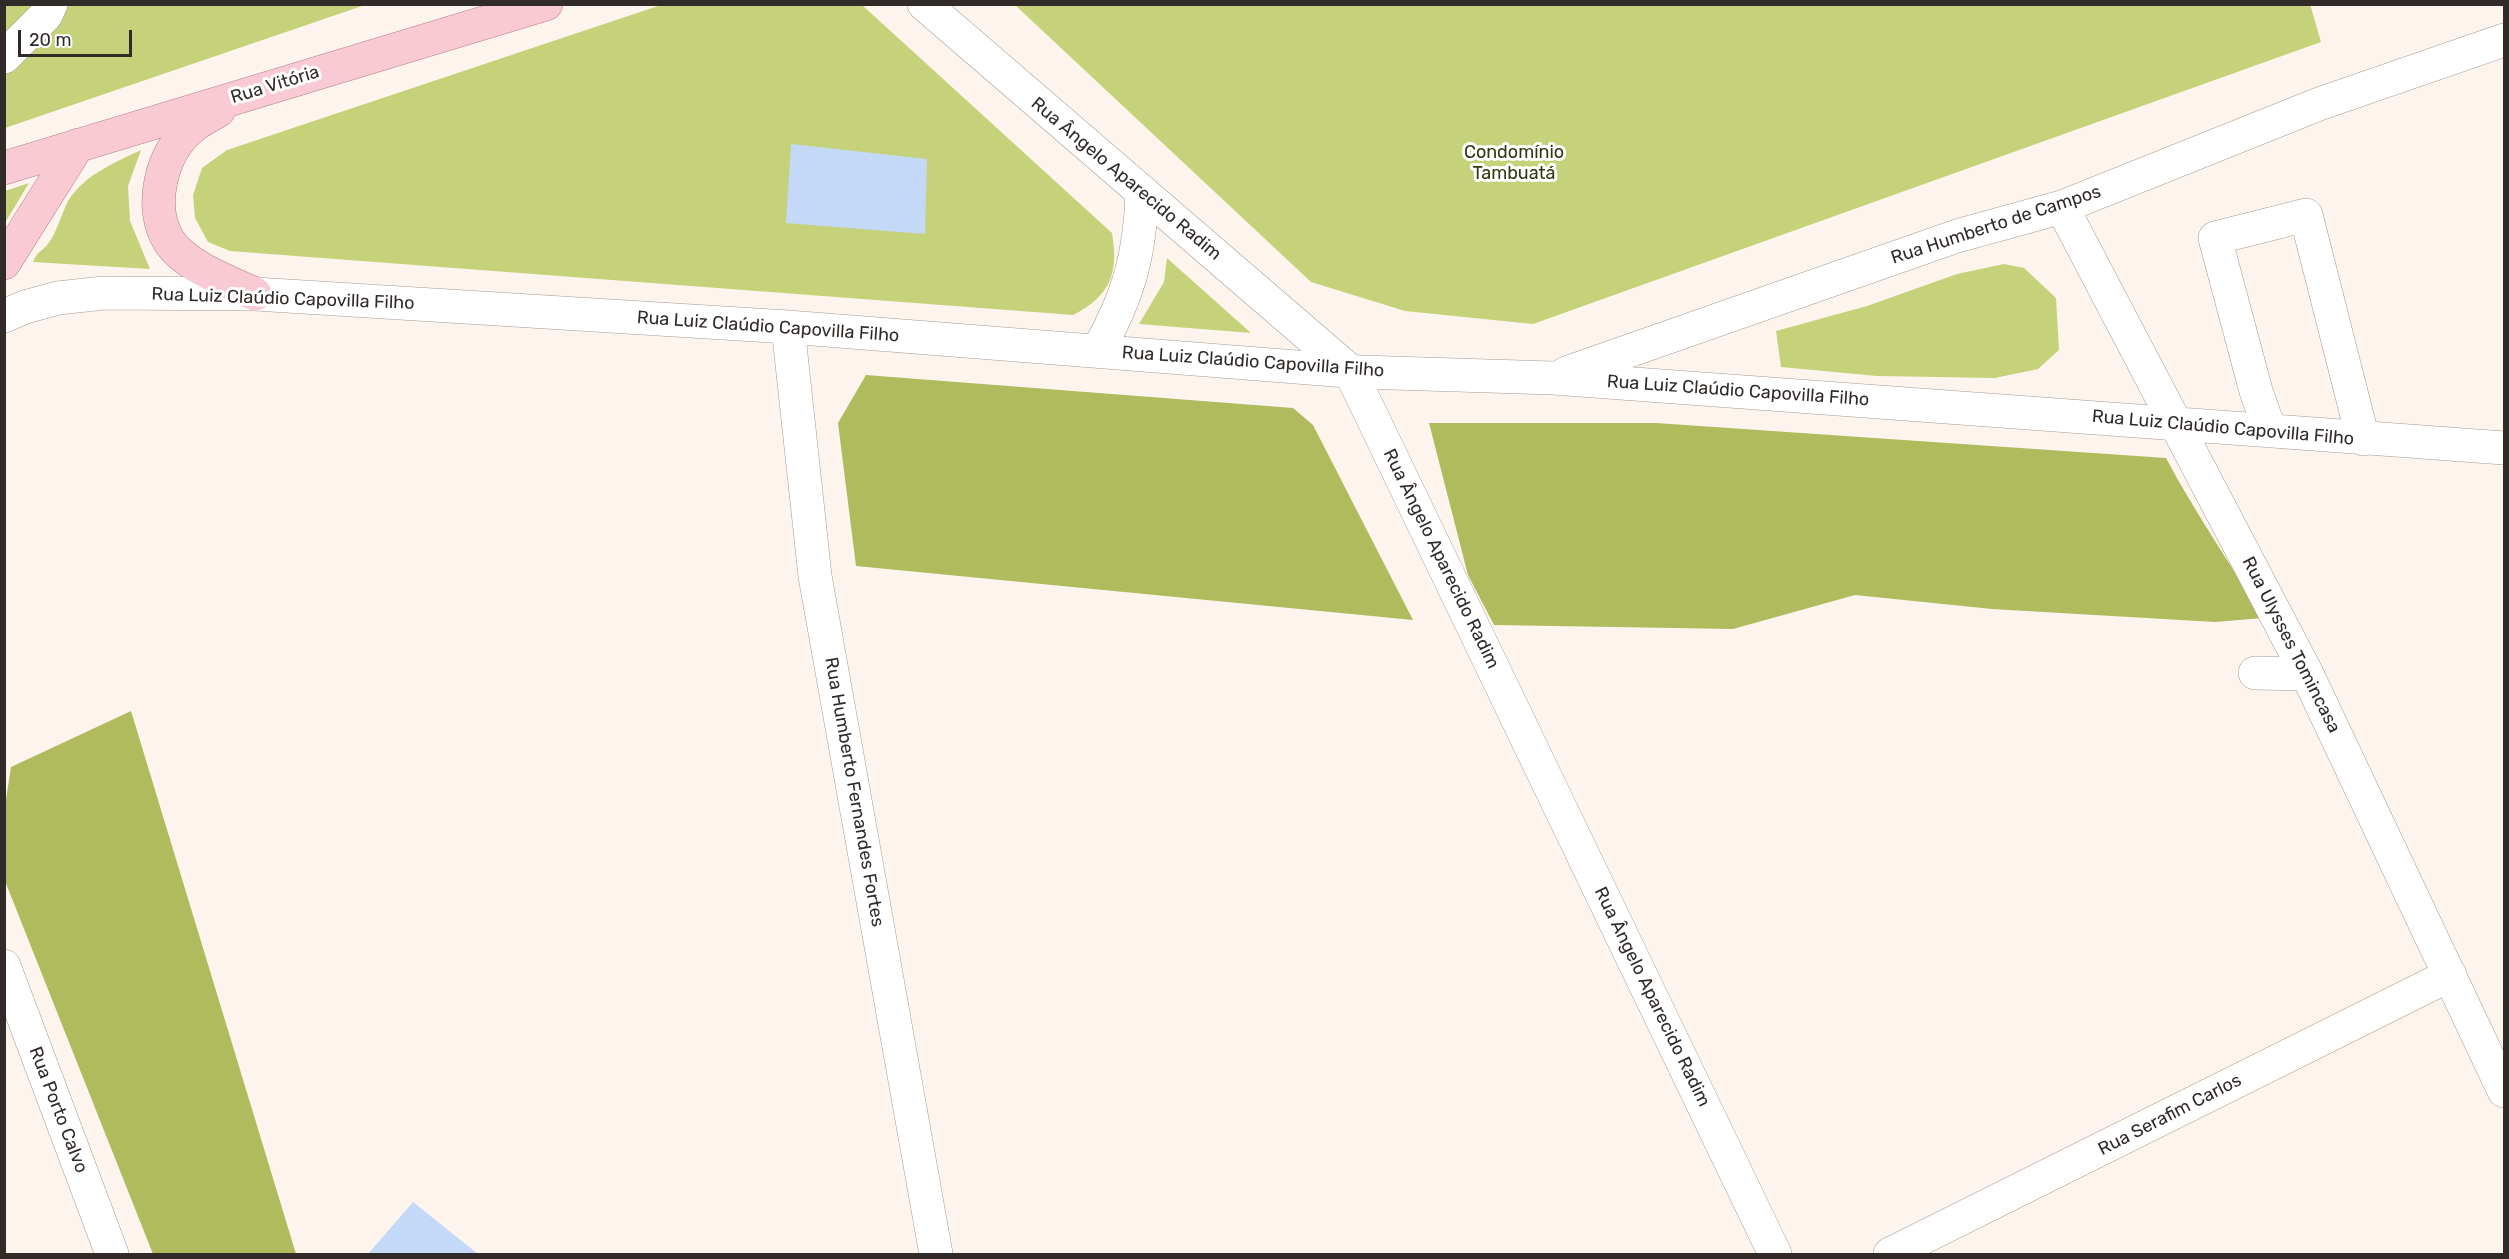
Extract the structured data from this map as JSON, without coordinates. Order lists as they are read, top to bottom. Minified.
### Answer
{"streets":{"main road":["Rua Vitória"],"street":["Rua Ângelo Aparecido Radim","Rua Humberto de Campos","Rua Luiz Claúdio Capovilla Filho","Rua Ulysses Tomincasa","Rua Humberto Fernandes Fortes","Rua Porto Calvo","Rua Serafim Carlos"]},"crossings":[["Rua Ângelo Aparecido Radim","Rua Luiz Claúdio Capovilla Filho"],["Rua Humberto de Campos","Rua Luiz Claúdio Capovilla Filho"],["Rua Humberto de Campos","Rua Ulysses Tomincasa"],["Rua Luiz Claúdio Capovilla Filho","Rua Ulysses Tomincasa"],["Rua Luiz Claúdio Capovilla Filho","Rua Humberto Fernandes Fortes"],["Rua Ulysses Tomincasa","Rua Serafim Carlos"]],"parks":["Condomínio Tambuatá"],"scale_bar":"20 m"}
